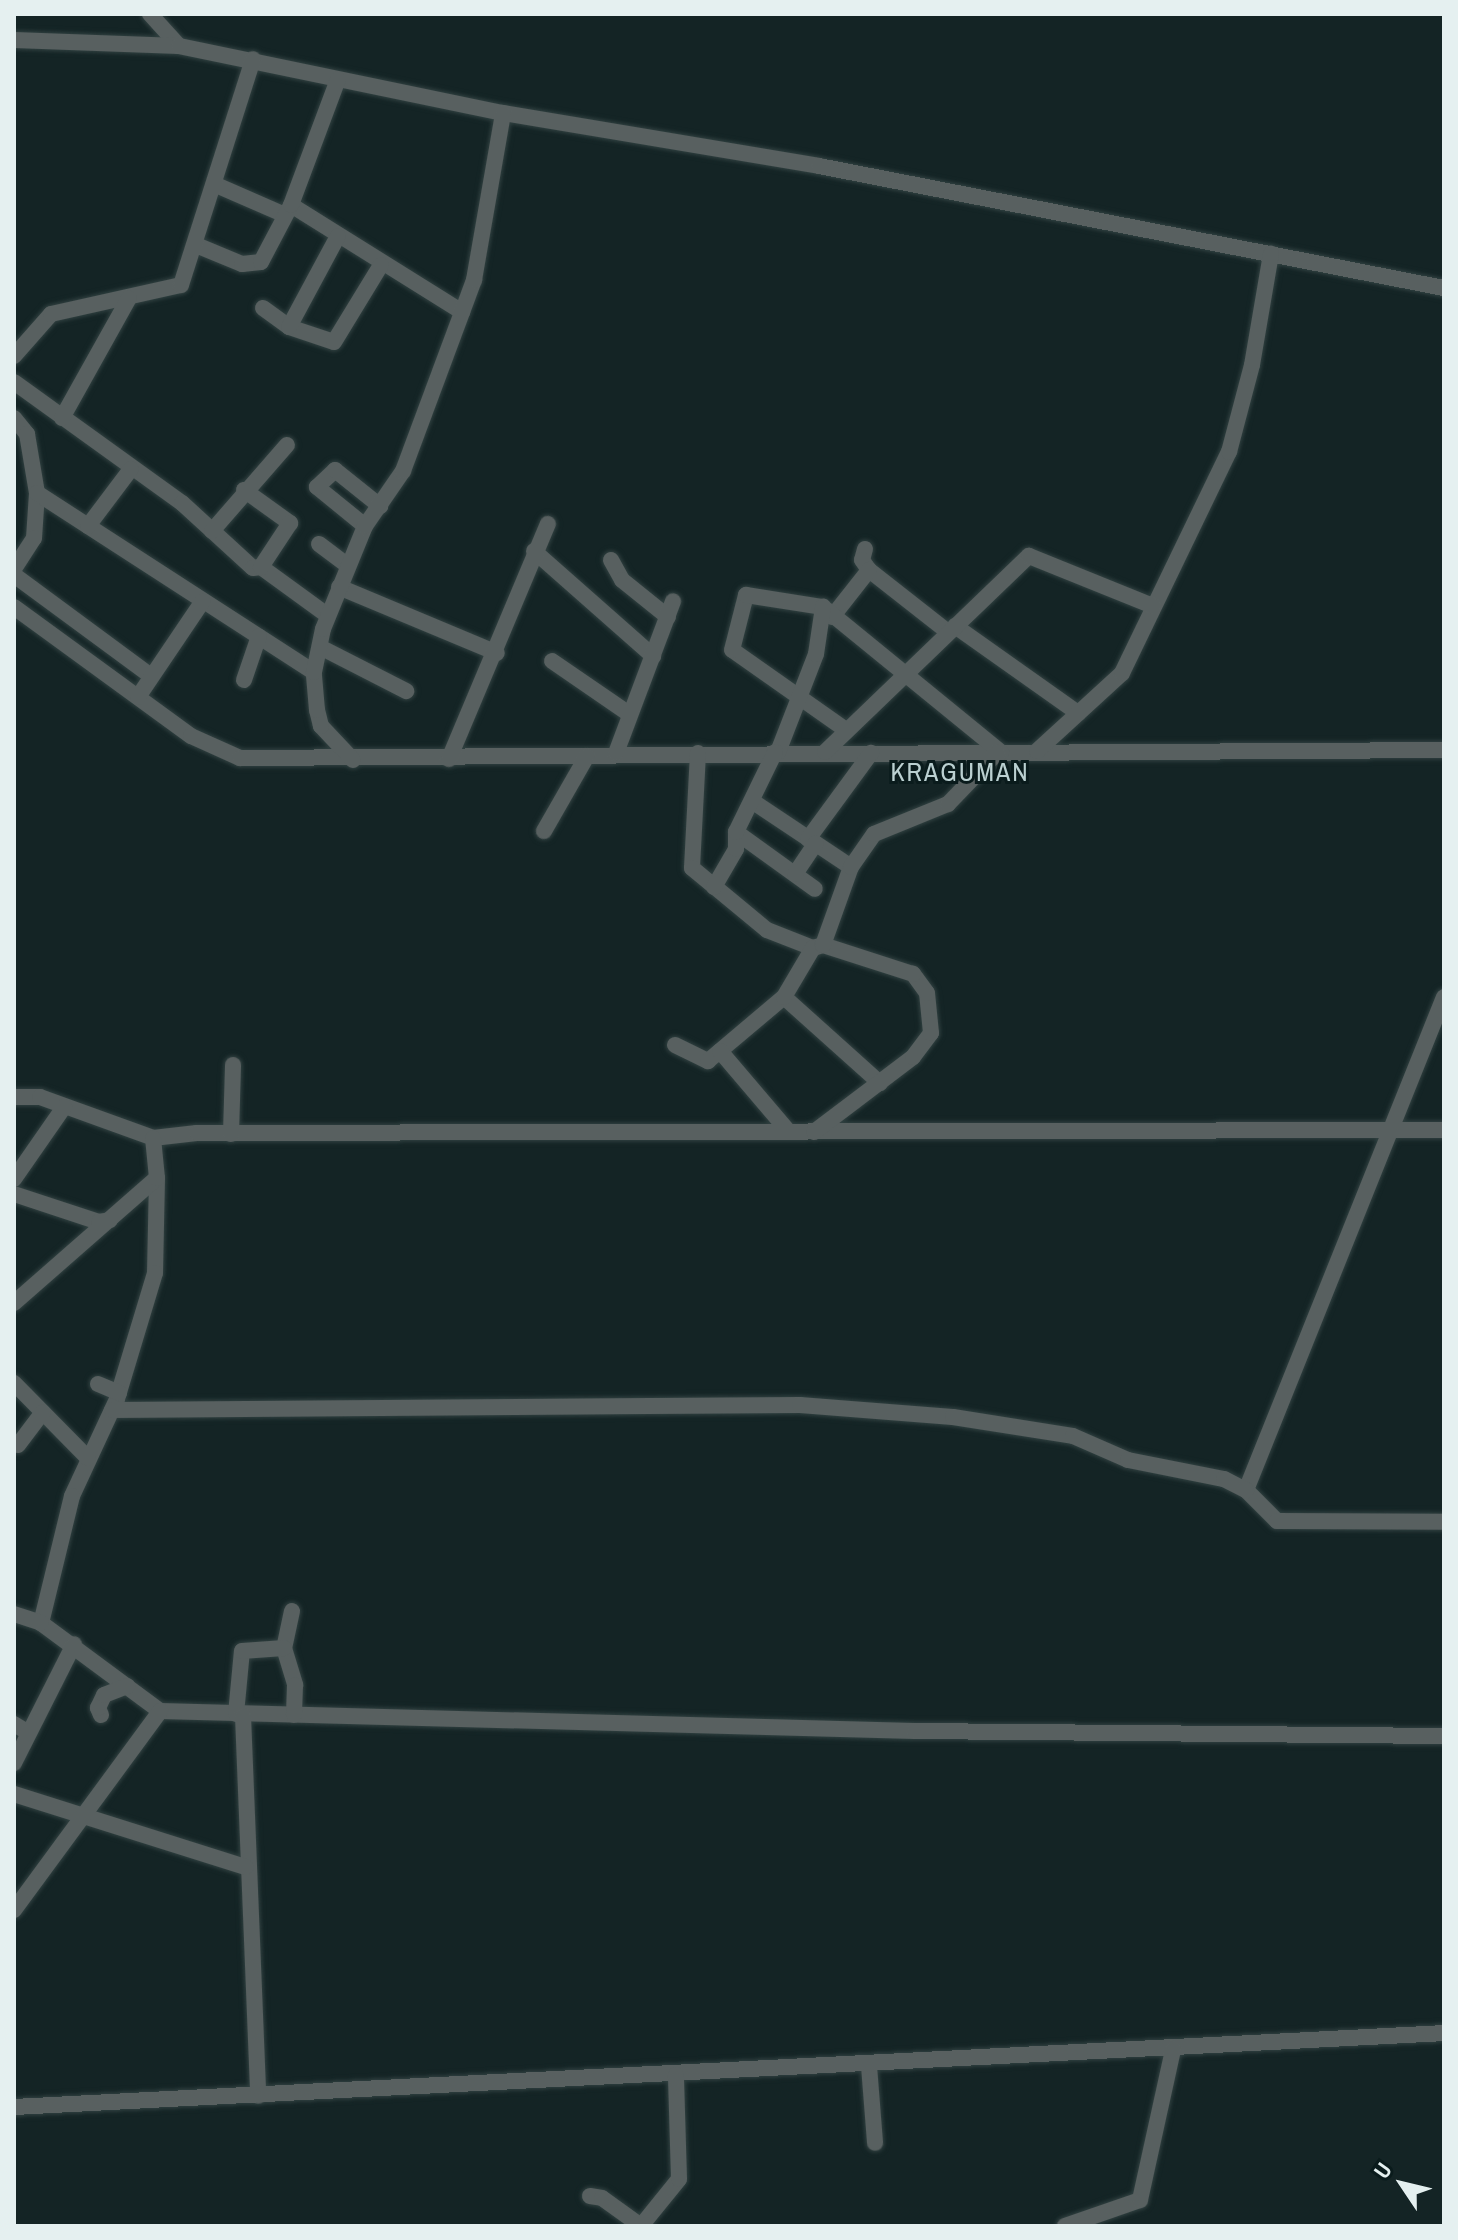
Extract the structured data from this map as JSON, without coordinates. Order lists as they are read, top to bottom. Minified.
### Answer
{"districts":["KRAGUMAN"],"north":"top left"}
